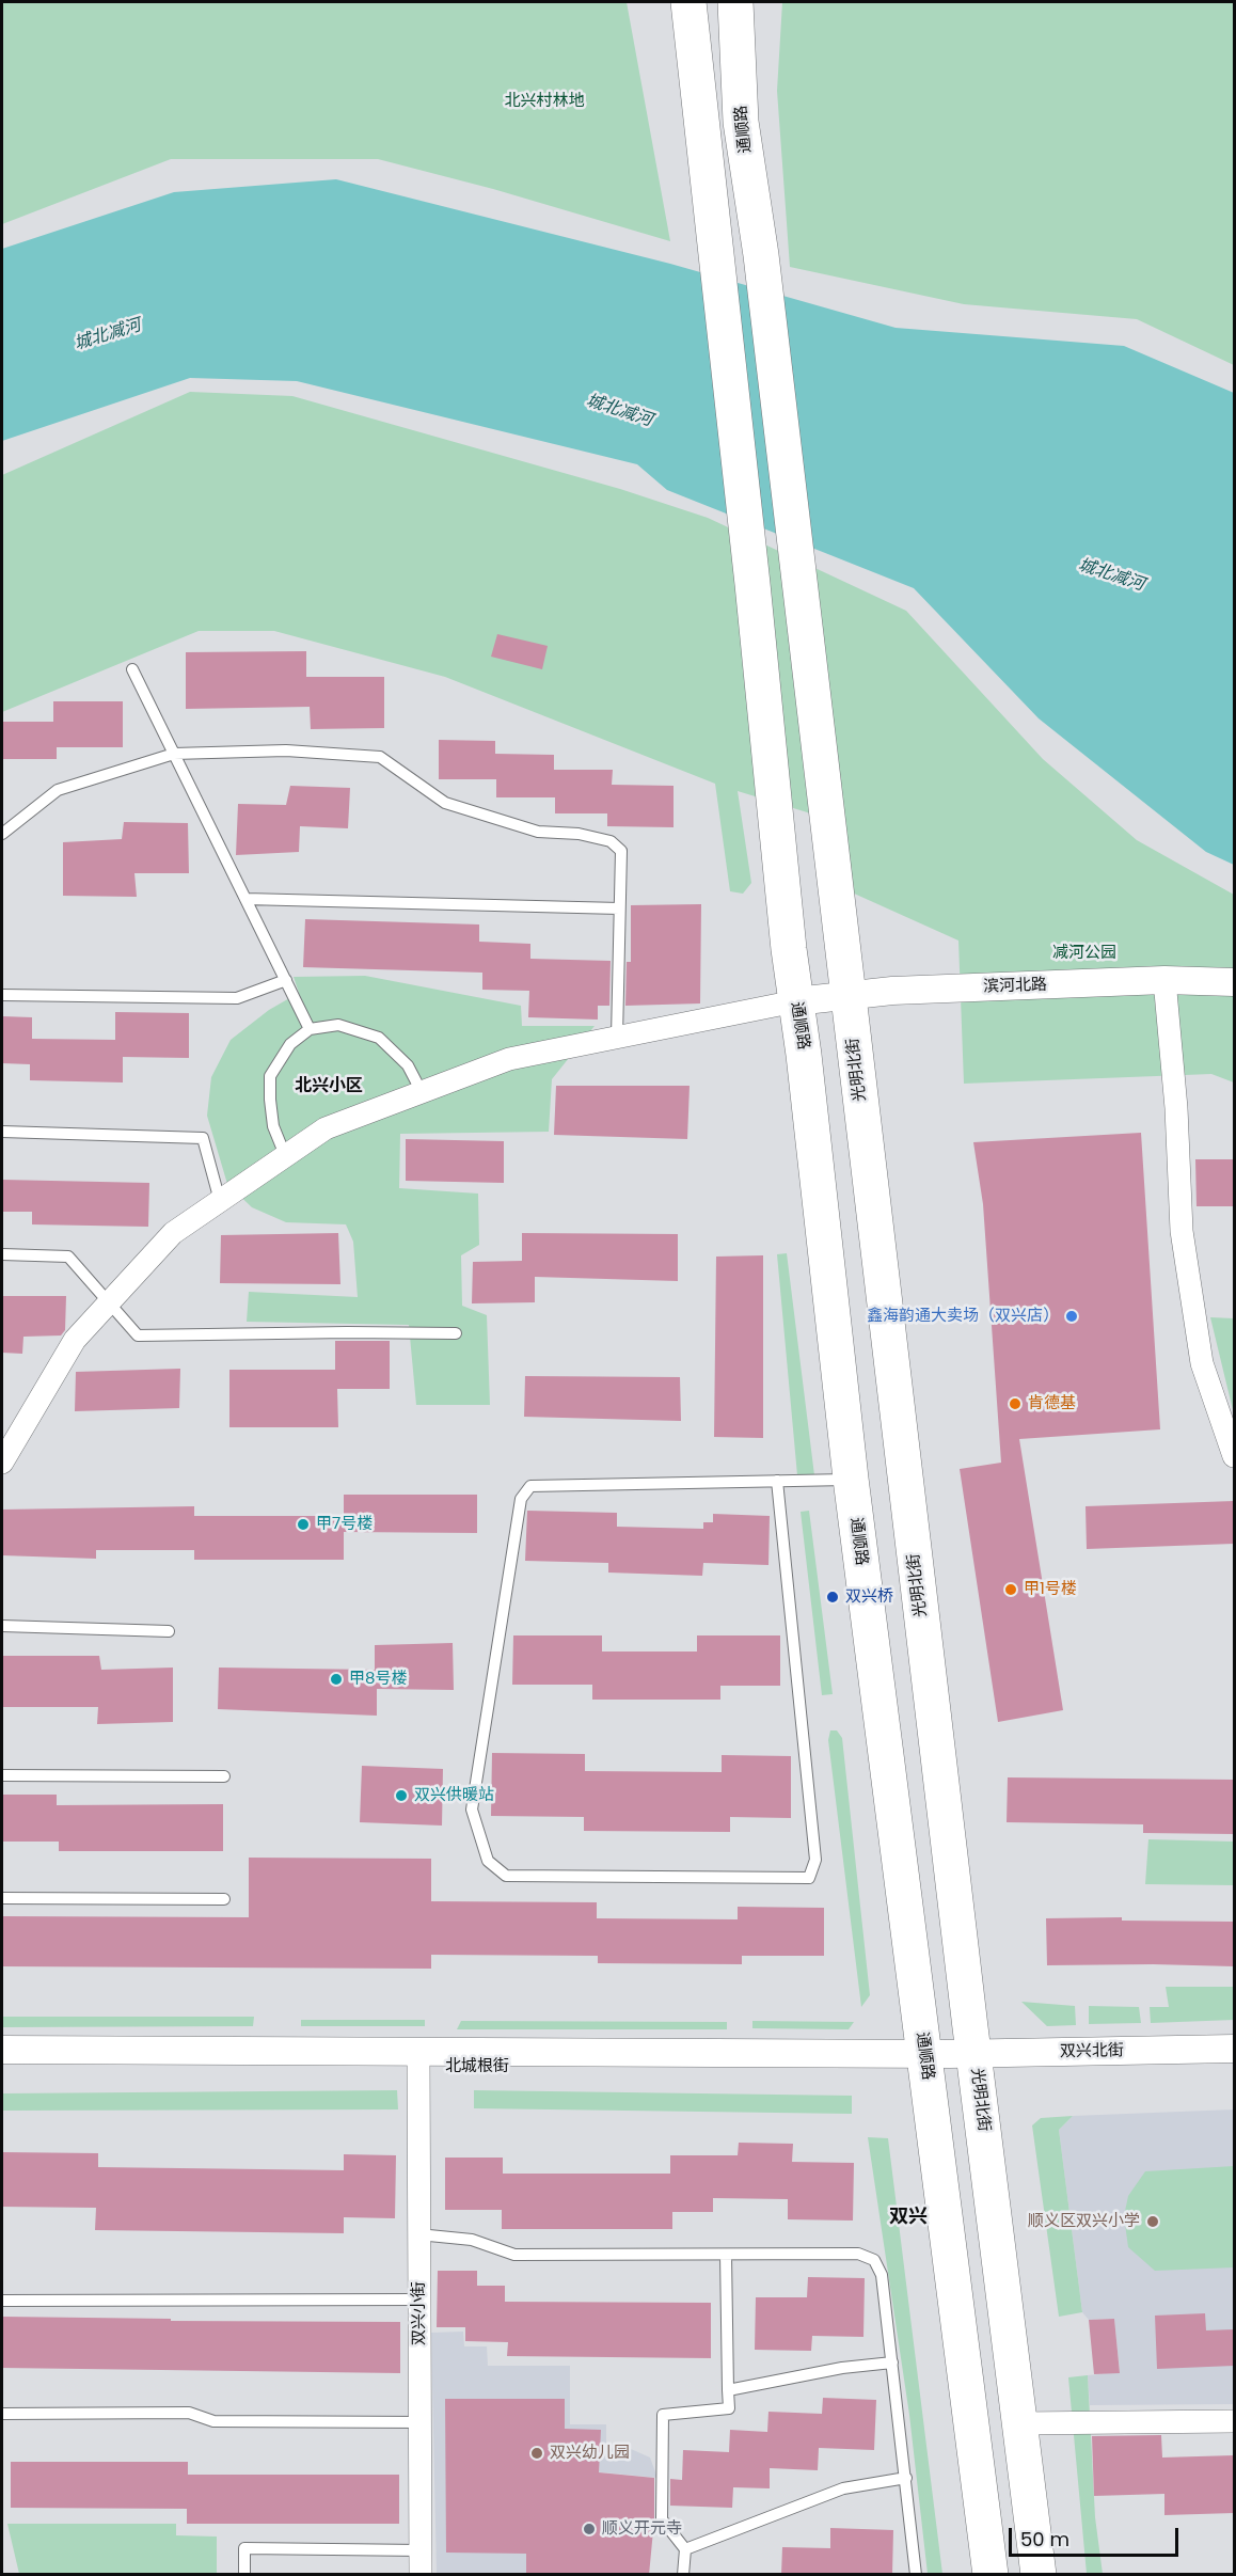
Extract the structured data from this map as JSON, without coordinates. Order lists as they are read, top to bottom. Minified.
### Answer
{"streets":{"main road":["通顺路","光明北街"],"street":["滨河北路","双兴北街","北城根街","双兴小街"]},"crossings":[["通顺路","滨河北路"],["通顺路","光明北街"],["通顺路","双兴北街"],["通顺路","北城根街"],["滨河北路","光明北街"],["光明北街","双兴北街"],["光明北街","北城根街"],["双兴北街","北城根街"],["北城根街","双兴小街"]],"districts":["北兴小区","双兴"],"water":["城北减河"],"parks":["北兴村林地","减河公园"],"places":["鑫海韵通大卖场（双兴店）","肯德基","甲7号楼","甲1号楼","双兴桥","甲8号楼","双兴供暖站","顺义区双兴小学","双兴幼儿园","顺义开元寺"],"scale_bar":"50 m"}
